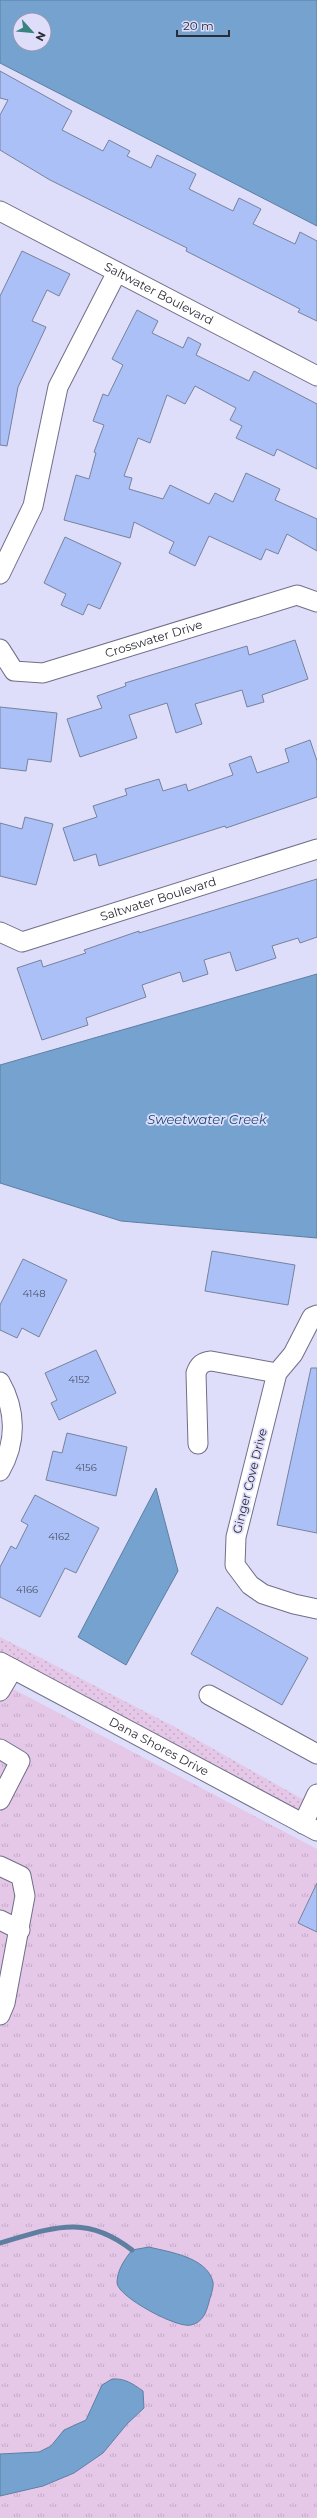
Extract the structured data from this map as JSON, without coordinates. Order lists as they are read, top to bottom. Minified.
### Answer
{"streets":{"street":["Saltwater Boulevard","Crosswater Drive","Ginger Cove Drive","Dana Shores Drive"]},"water":["Sweetwater Creek"],"house_numbers":["4148","4152","4156","4162","4166"],"scale_bar":"20 m","north":"bottom right"}
